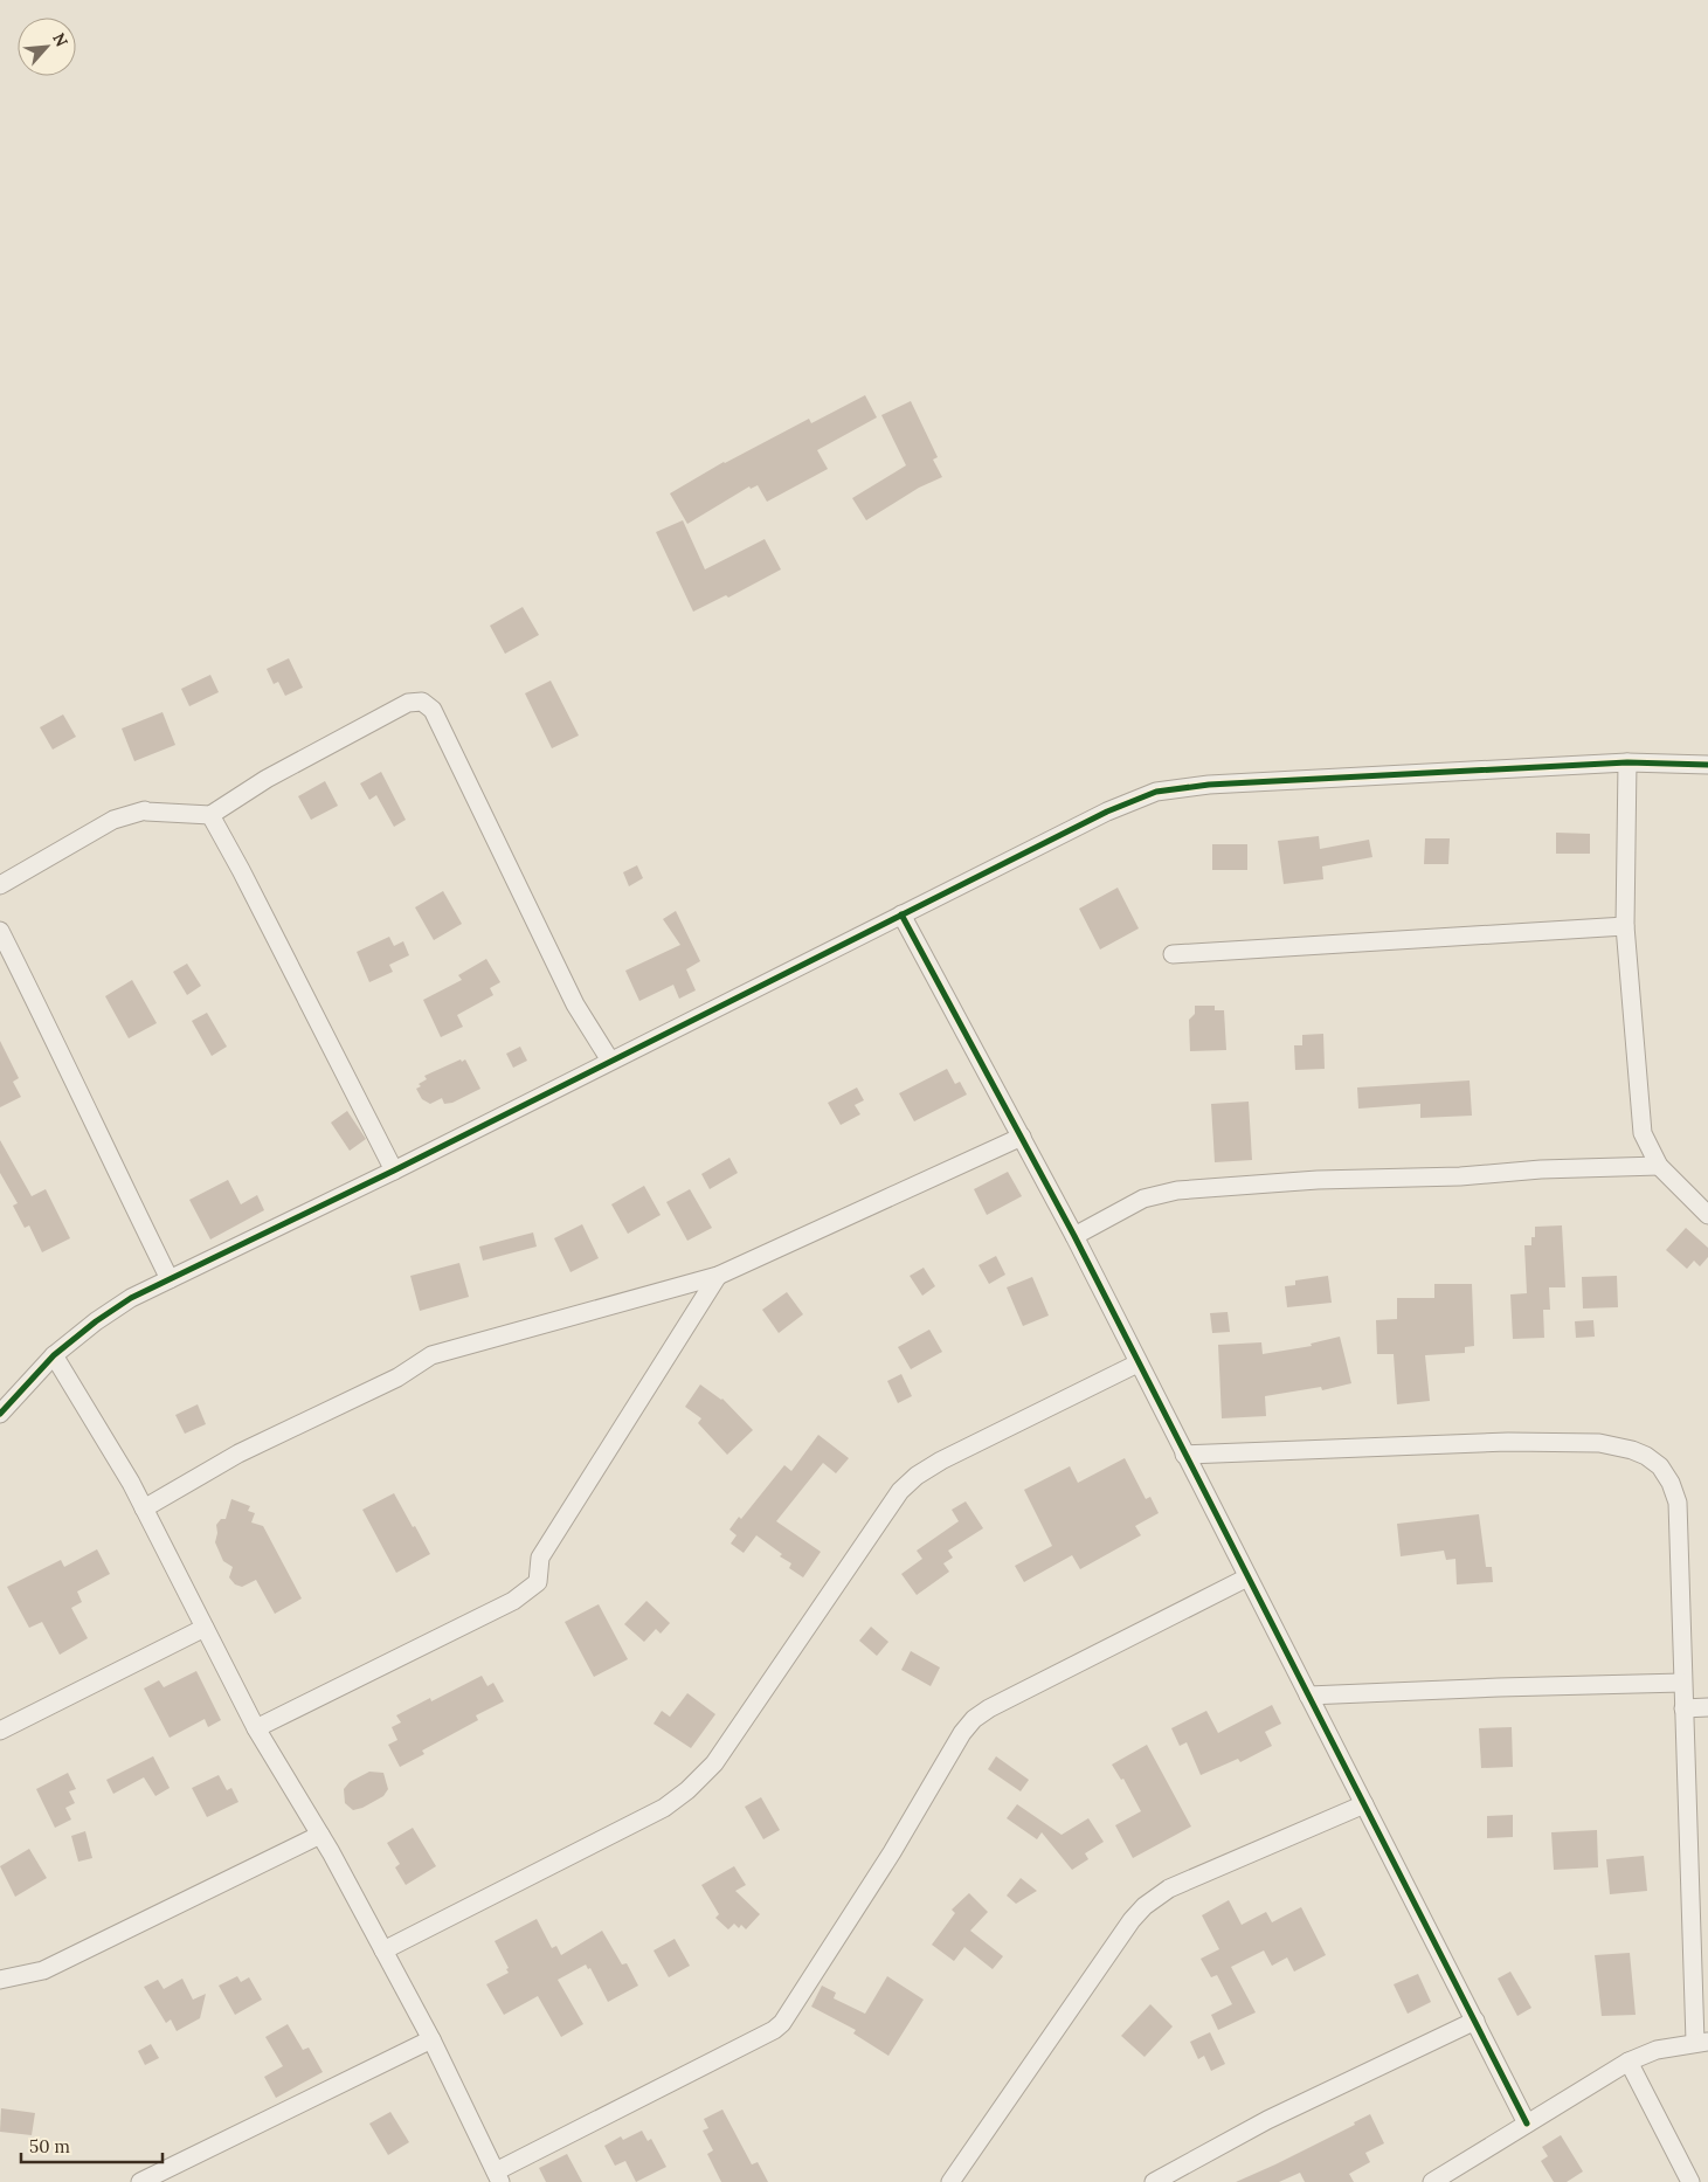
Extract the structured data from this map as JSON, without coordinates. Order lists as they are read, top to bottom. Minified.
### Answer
{"scale_bar":"50 m","north":"top right"}
